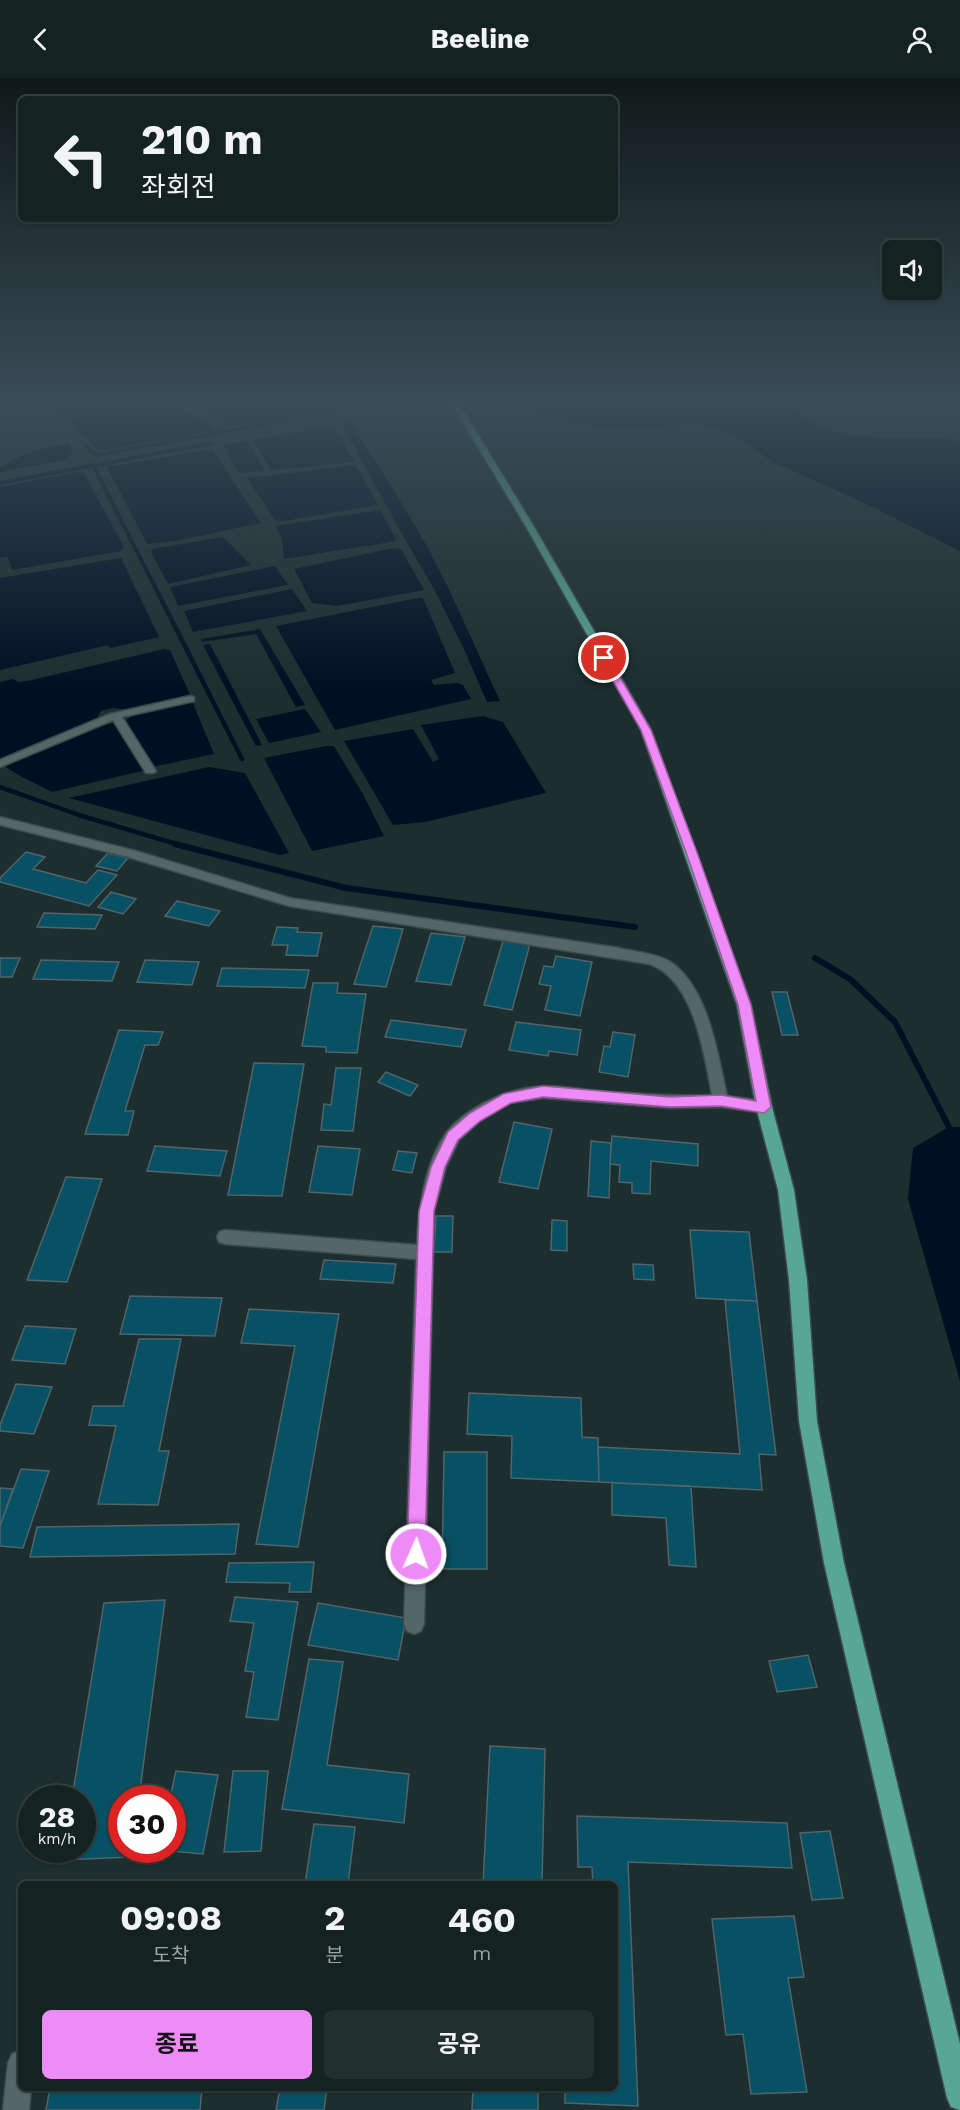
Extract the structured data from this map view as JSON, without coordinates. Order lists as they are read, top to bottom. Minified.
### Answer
{"page":{"header":"Beeline","turn":["210 m","좌회전"],"speed":"28 km/h","limit":"30","eta":["09:08","도착","2","분","460","m"],"buttons":["종료","공유"]}}
